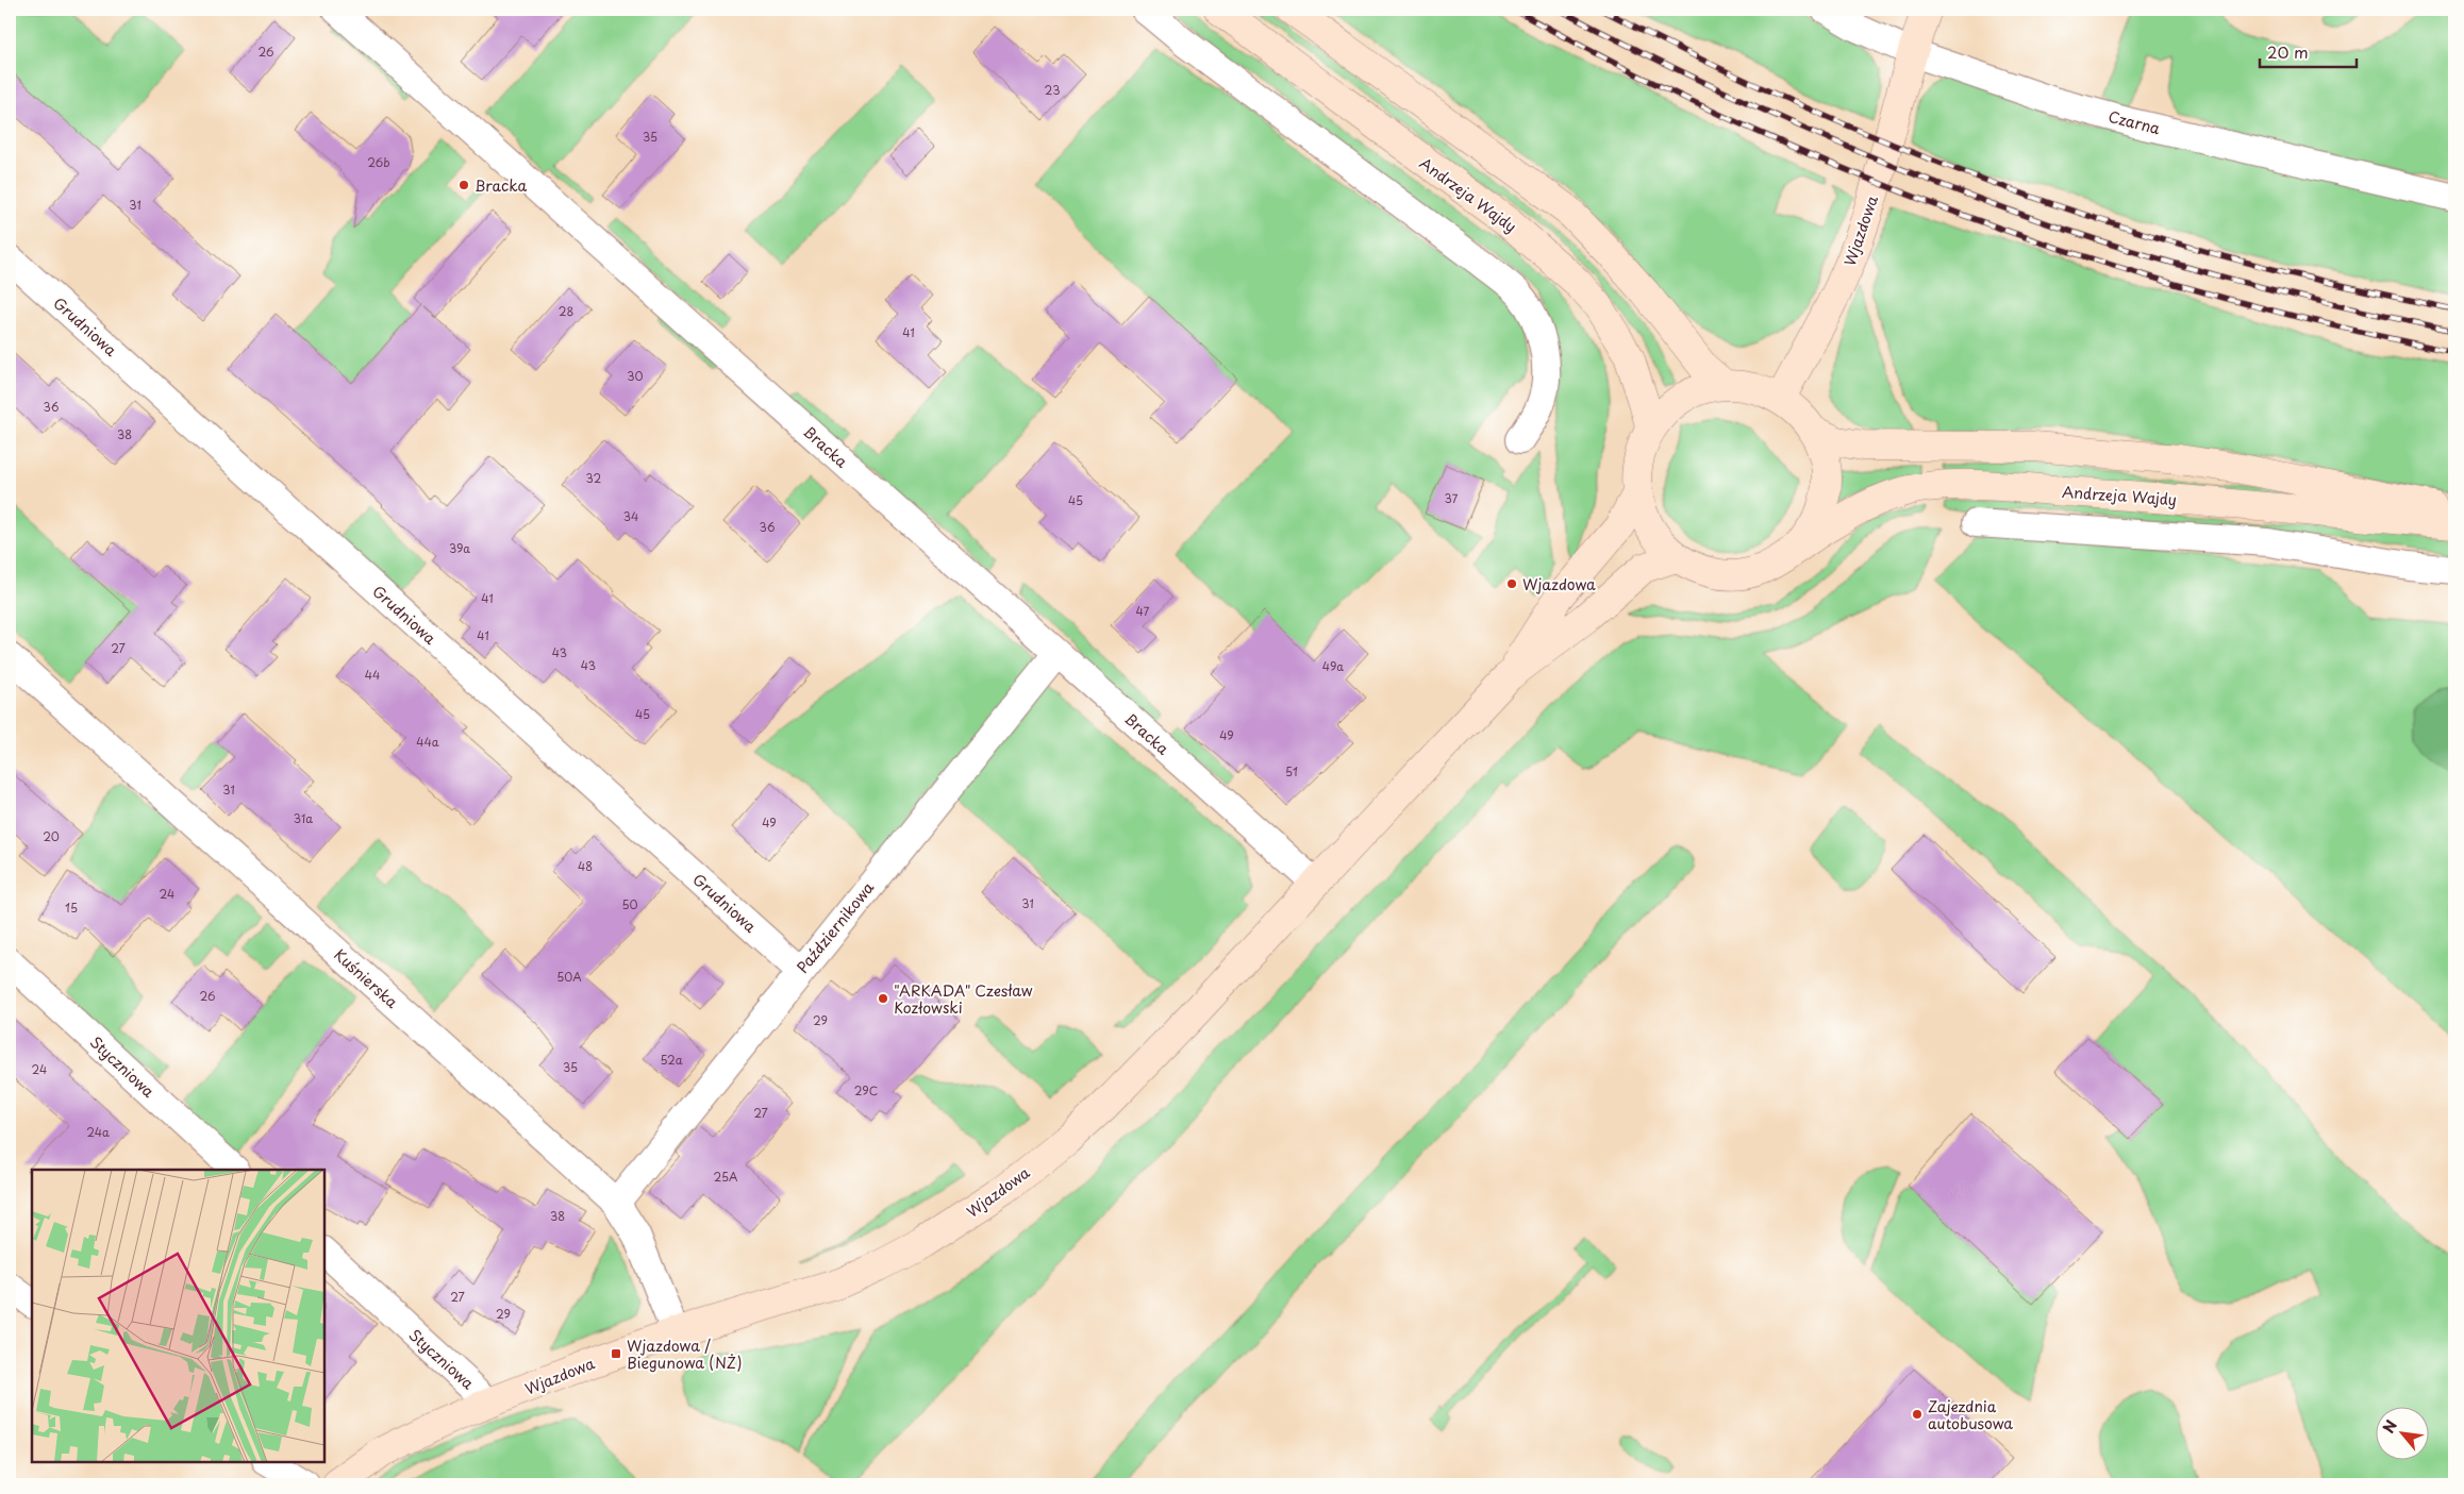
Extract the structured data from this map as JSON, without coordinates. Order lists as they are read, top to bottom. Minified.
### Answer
{"streets":{"main road":["Andrzeja Wajdy","Wjazdowa"],"street":["Czarna","Grudniowa","Bracka","Październikowa","Kuśnierska","Styczniowa"]},"crossings":[["Czarna","Wjazdowa"],["Andrzeja Wajdy","Wjazdowa"],["Wjazdowa","Bracka"],["Wjazdowa","Kuśnierska"],["Wjazdowa","Styczniowa"],["Grudniowa","Październikowa"],["Bracka","Październikowa"],["Październikowa","Kuśnierska"]],"places":{"other":["Bracka","Wjazdowa","\"ARKADA\" Czesław Kozłowski","Zajezdnia autobusowa"],"transit":["Wjazdowa / Biegunowa (NŻ)"]},"house_numbers":["26","23","35","26b","31","28","41","30","36","38","32","37","45","34","36","39a","41","47","41","27","43","43","49a","44","45","49","44a","51","31","31a","49","20","48","24","31","50","15","50A","26","29","52a","35","24","29C","27","24a","25A","38","27","29"],"scale_bar":"20 m","north":"top left"}
